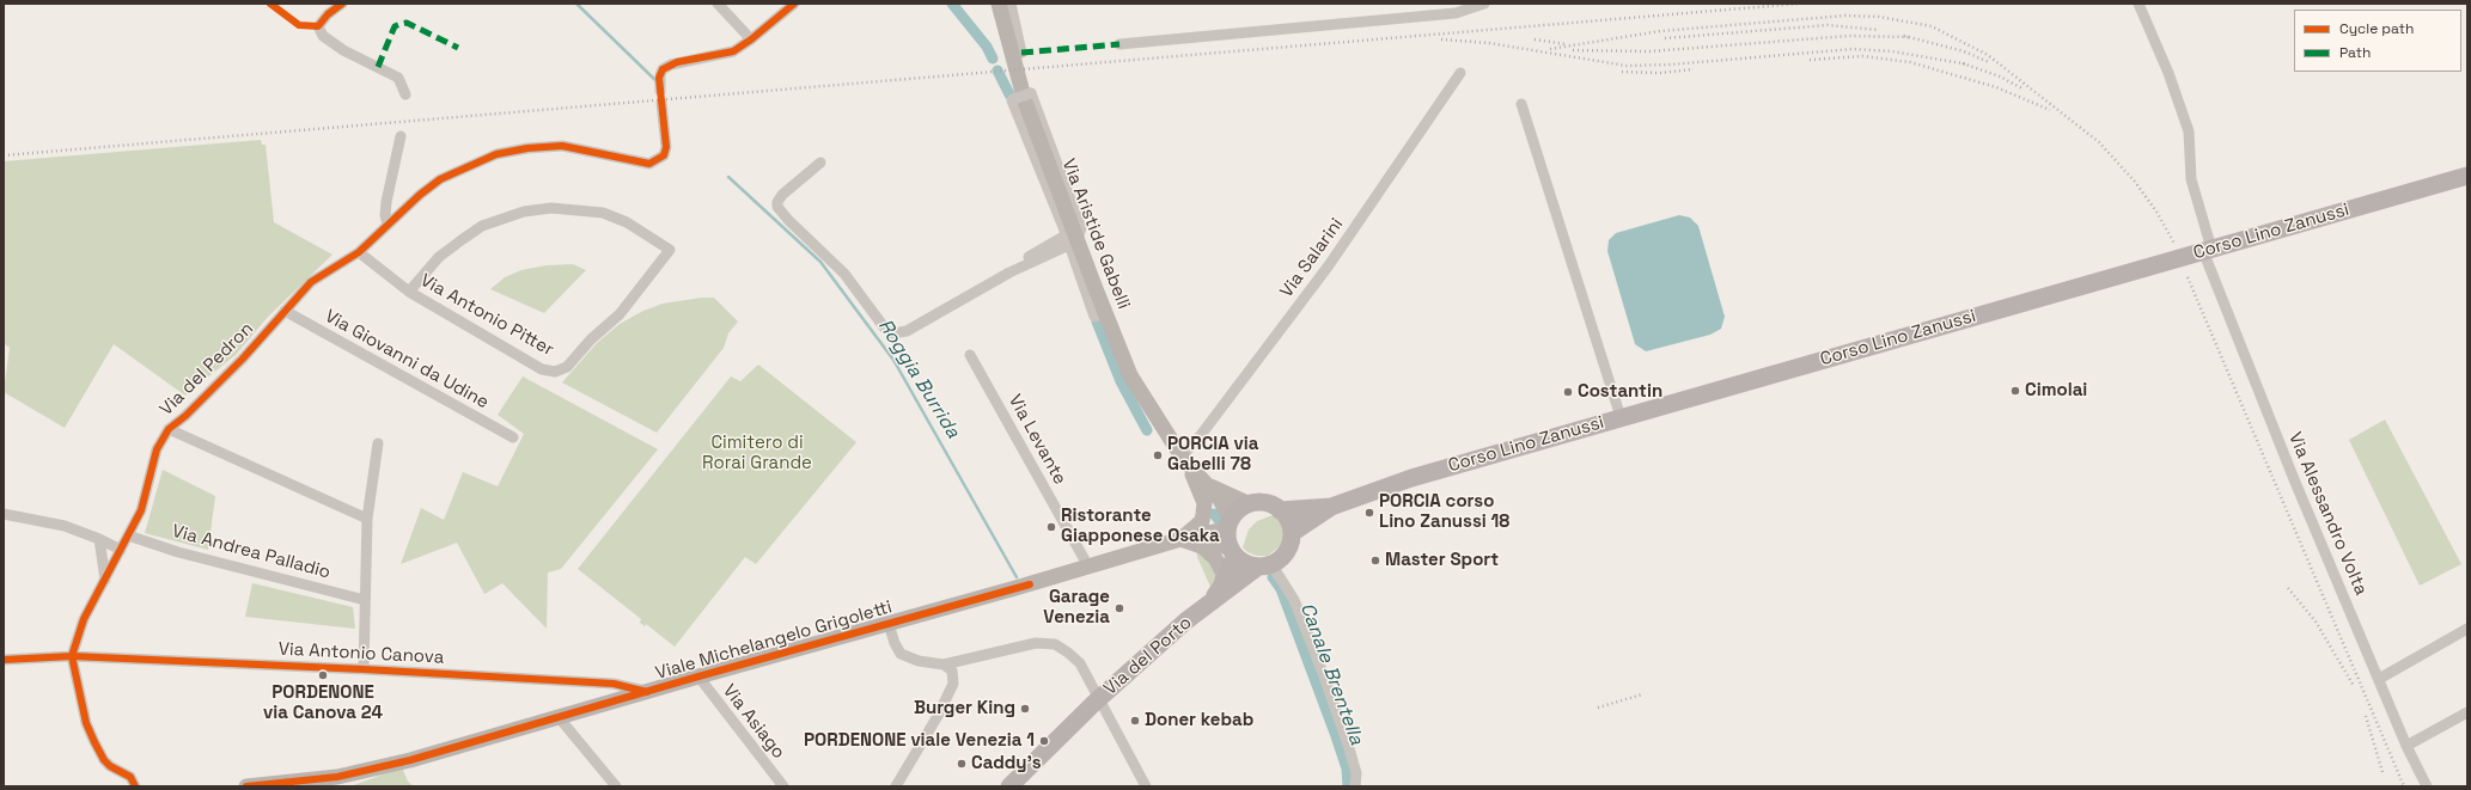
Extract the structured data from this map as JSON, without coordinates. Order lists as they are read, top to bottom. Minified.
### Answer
{"streets":{"main road":["Corso Lino Zanussi","Via Aristide Gabelli","Viale Michelangelo Grigoletti","Via del Porto"],"street":["Via Salarini","Via Antonio Pitter","Via Giovanni da Udine","Via del Pedron","Via Levante","Via Alessandro Volta","Via Andrea Palladio","Via Antonio Canova","Via Asiago"]},"crossings":[["Corso Lino Zanussi","Via Aristide Gabelli"],["Corso Lino Zanussi","Via Alessandro Volta"],["Corso Lino Zanussi","Via del Porto"],["Via Aristide Gabelli","Via Salarini"],["Via Aristide Gabelli","Via del Porto"],["Via Antonio Pitter","Via del Pedron"],["Via Giovanni da Udine","Via del Pedron"],["Via del Pedron","Via Andrea Palladio"],["Via del Pedron","Via Antonio Canova"],["Via Levante","Viale Michelangelo Grigoletti"],["Viale Michelangelo Grigoletti","Via Antonio Canova"],["Viale Michelangelo Grigoletti","Via Asiago"]],"water":["Roggia Burrida","Canale Brentella"],"parks":["Cimitero di Rorai Grande"],"places":["Cimolai","Costantin","PORCIA via Gabelli 78","PORCIA corso Lino Zanussi 18","Ristorante Giapponese Osaka","Master Sport","Garage Venezia","PORDENONE via Canova 24","Burger King","Doner kebab","PORDENONE viale Venezia 1","Caddy's"],"legend":["Cycle path","Path"]}
